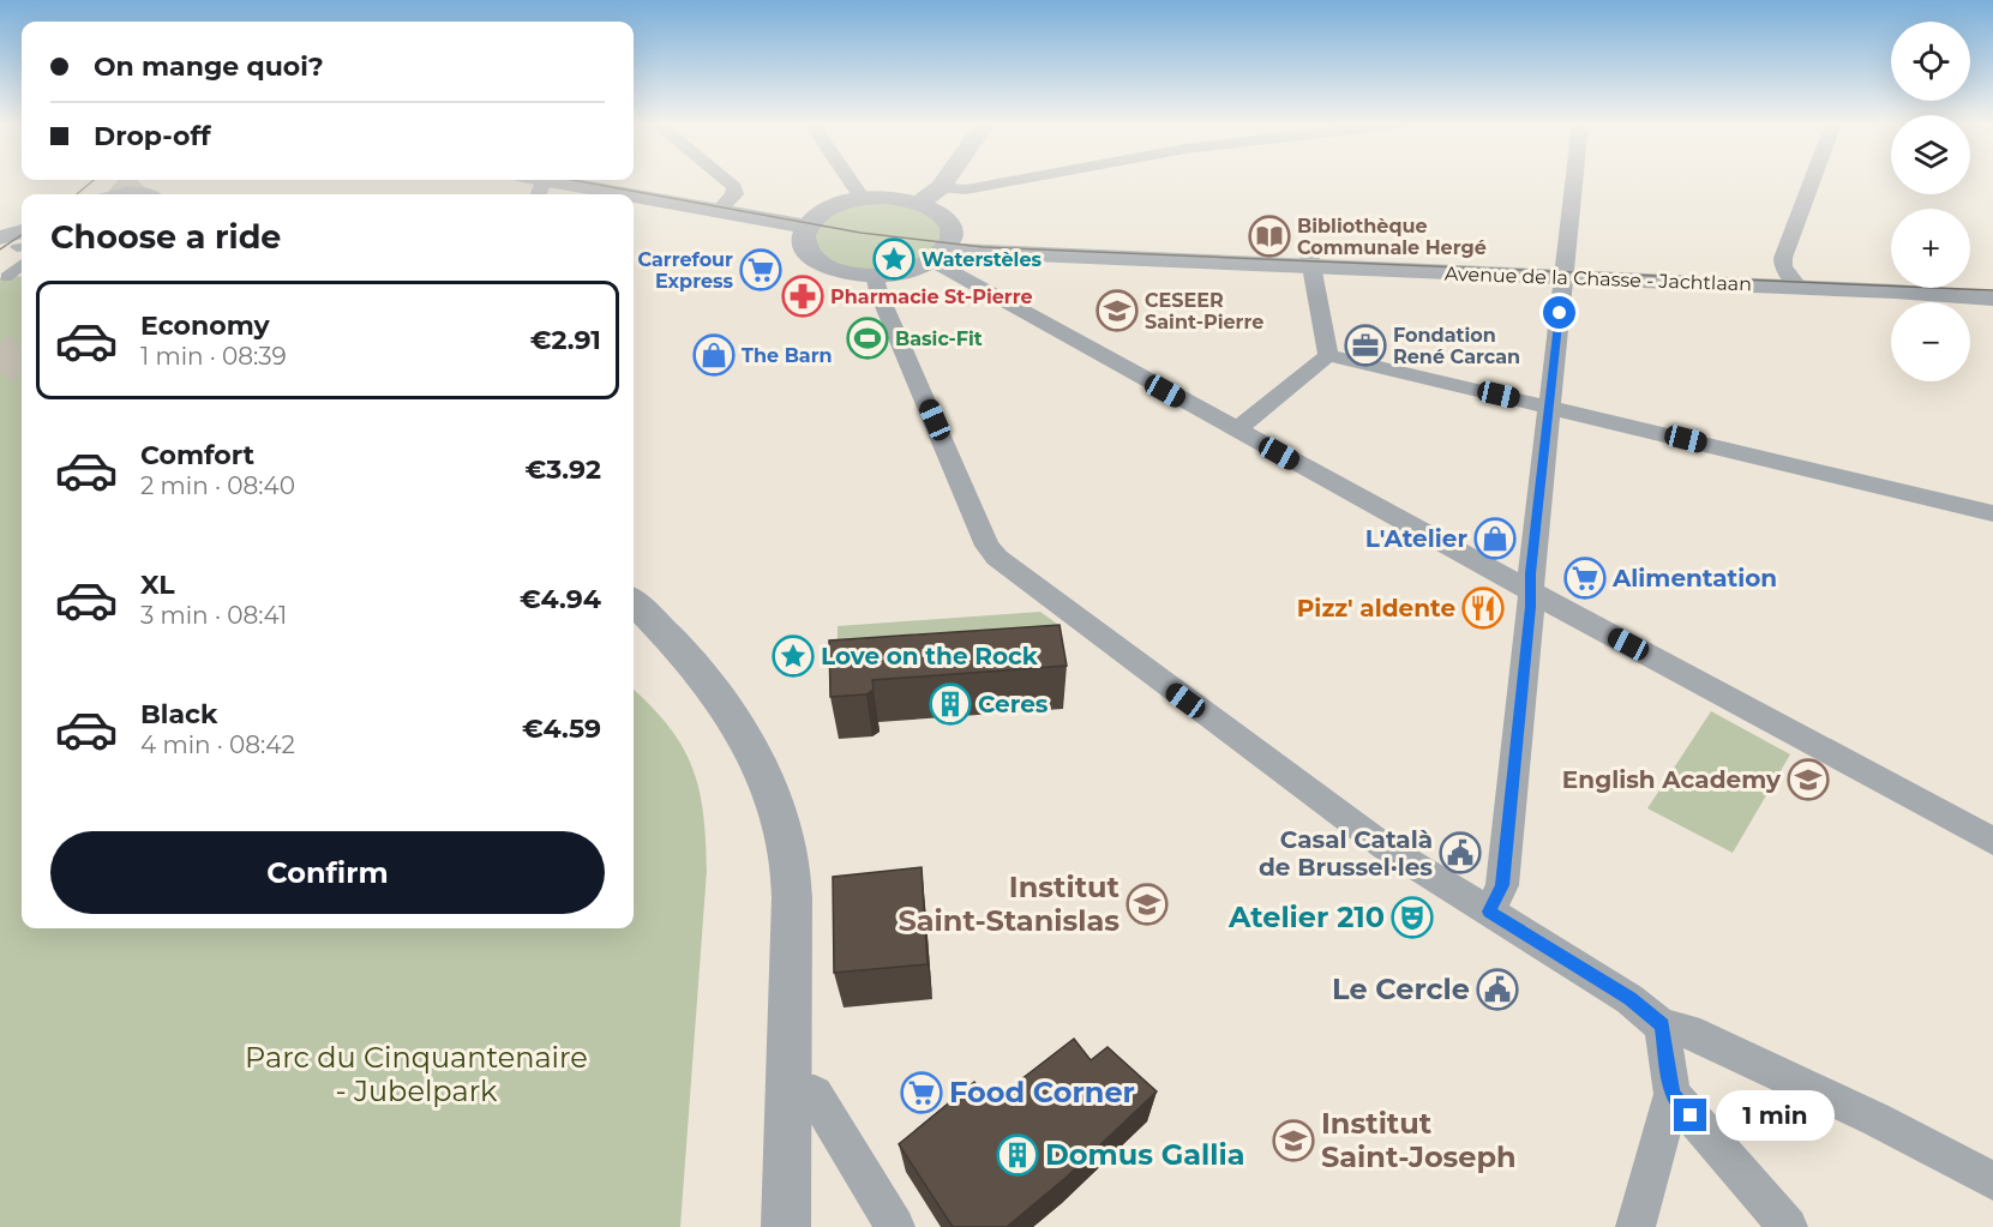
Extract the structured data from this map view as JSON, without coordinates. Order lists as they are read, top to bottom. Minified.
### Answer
{"streets":{"street":["Avenue de la Chasse - Jachtlaan"]},"parks":["Parc du Cinquantenaire - Jubelpark"],"places":{"library":["Bibliothèque Communale Hergé"],"place":["Waterstèles","Love on the Rock"],"supermarket":["Carrefour Express","Alimentation","Food Corner"],"pharmacy":["Pharmacie St-Pierre"],"school or university":["CESEER Saint-Pierre","English Academy","Institut Saint-Stanislas","Institut Saint-Joseph"],"sports":["Basic-Fit"],"office":["Fondation René Carcan"],"shop":["The Barn","L'Atelier"],"restaurant":["Pizz' aldente"],"building":["Ceres","Domus Gallia"],"public building":["Casal Català de Brussel·les","Le Cercle"],"theatre":["Atelier 210"]},"page":{"map_buttons":["+","−"],"banner":["On mange quoi?","Drop-off"],"heading":"Choose a ride","list":[{"name":"Economy","note":"1 min · 08:39","value":"€2.91"},{"name":"Comfort","note":"2 min · 08:40","value":"€3.92"},{"name":"XL","note":"3 min · 08:41","value":"€4.94"},{"name":"Black","note":"4 min · 08:42","value":"€4.59"}],"buttons":"Confirm","bubble":"1 min"}}
